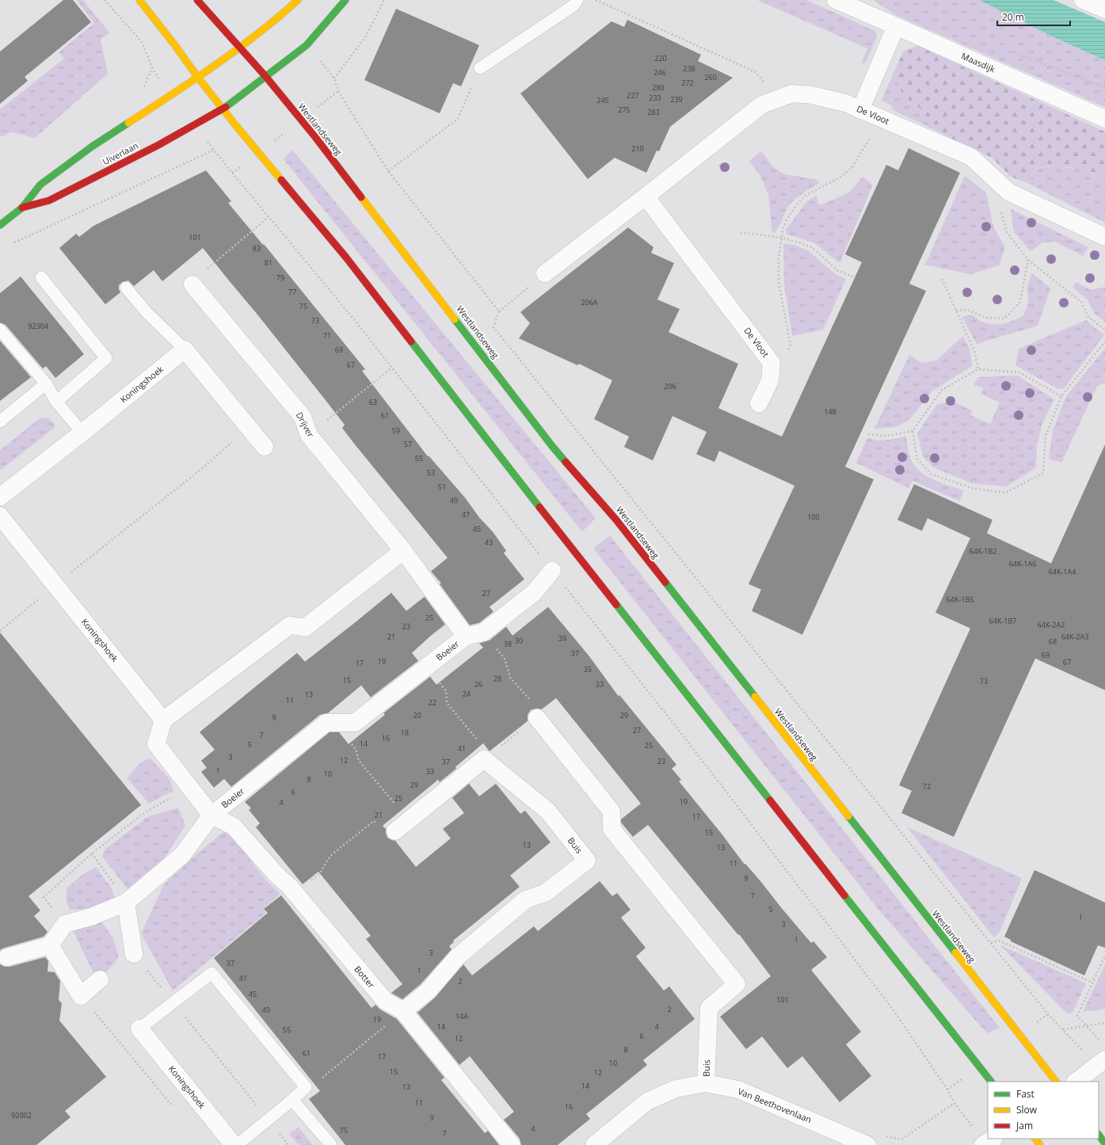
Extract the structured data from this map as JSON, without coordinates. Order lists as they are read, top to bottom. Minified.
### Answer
{"streets":{"main road":["Westlandseweg","Uiverlaan"],"street":["Maasdijk","De Vloot","Koningshoek","Drijver","Boeier","Buis","Botter","Van Beethovenlaan"]},"crossings":[["Westlandseweg","Uiverlaan"],["Drijver","Boeier"],["Boeier","Botter"],["Buis","Botter"],["Buis","Van Beethovenlaan"]],"house_numbers":["220","238","246","260","272","280","227","233","239","245","275","283","210","101","83","81","79","77","206A","75","73","92304","71","69","67","206","63","148","61","59","57","55","53","51","49","47","100","45","43","64K-1B2","64K-1A6","64K-1A4","27","64K-1B5","25","64K-1B7","64K-2A2","23","21","64K-2A3","39","30","68","38","37","69","19","67","17","35","28","15","73","26","33","24","13","11","22","20","29","9","27","18","7","16","14","5","25","41","3","12","23","37","1","33","10","8","29","72","6","25","19","4","21","17","15","13","13","11","9","7","5","1","3","1","3","37","1","41","2","45","101","2","49","14A","19","14","4","55","6","12","8","61","17","10","15","12","14","13","11","16","92002","9","4","75","7"],"legend":["Fast","Slow","Jam"],"scale_bar":"20 m"}
